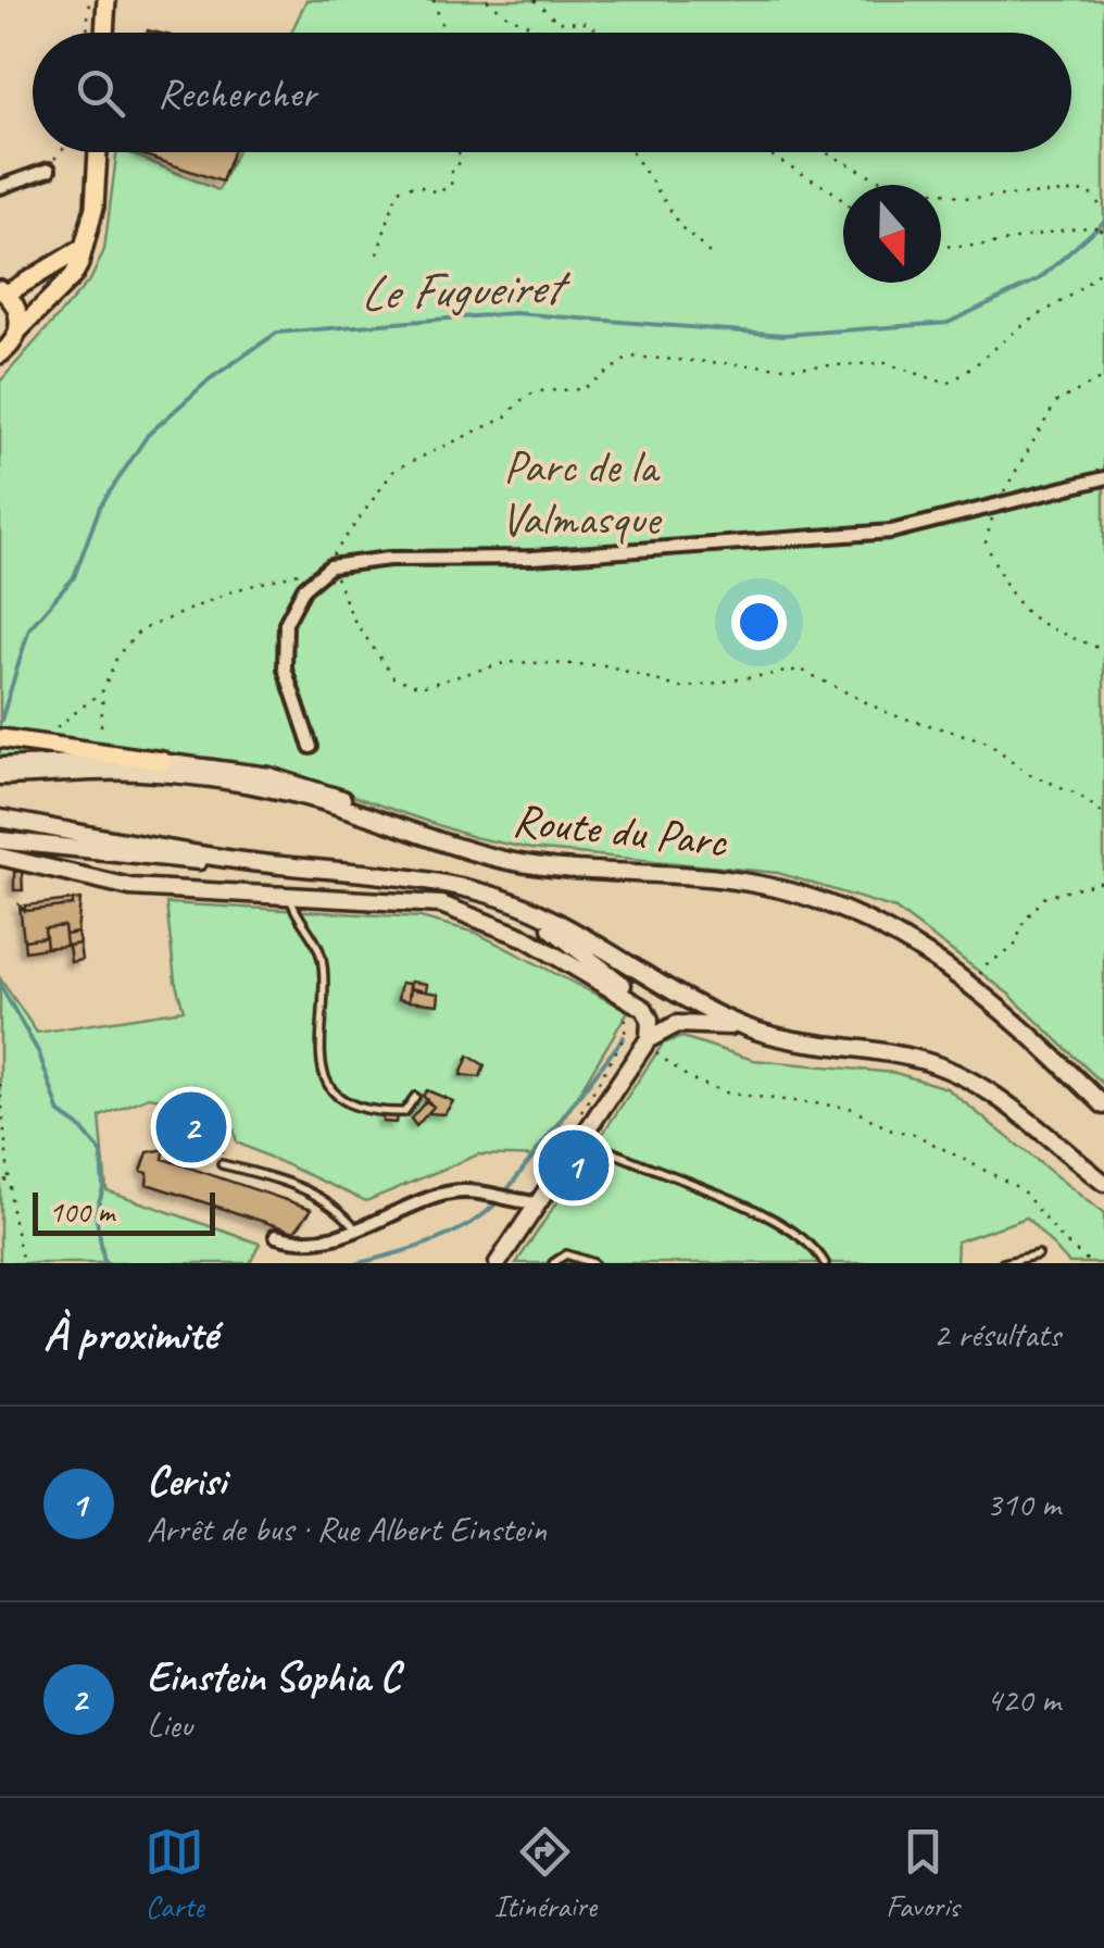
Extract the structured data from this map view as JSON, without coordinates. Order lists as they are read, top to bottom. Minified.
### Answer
{"streets":{"main road":["Route du Parc"]},"water":["Le Fugueiret"],"parks":["Parc de la Valmasque"],"scale_bar":"100 m","north":"bottom","page":{"search":"Rechercher","pins":["2","1"],"scale":"100 m","heading":["À proximité","2 résultats"],"list":[{"mark":"1","name":"Cerisi","note":"Arrêt de bus · Rue Albert Einstein","value":"310 m"},{"mark":"2","name":"Einstein Sophia C","note":"Lieu","value":"420 m"}],"nav":["Carte","Itinéraire","Favoris"]}}
